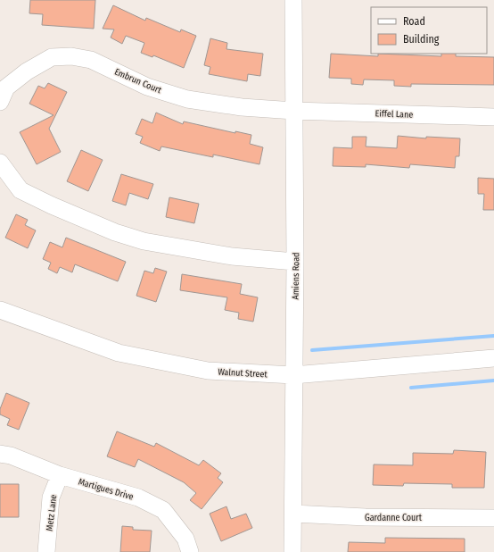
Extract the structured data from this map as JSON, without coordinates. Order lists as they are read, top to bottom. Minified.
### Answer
{"streets":{"street":["Embrun Court","Eiffel Lane","Amiens Road","Walnut Street","Martigues Drive","Metz Lane","Gardanne Court"]},"crossings":[["Embrun Court","Eiffel Lane"],["Embrun Court","Amiens Road"],["Eiffel Lane","Amiens Road"],["Amiens Road","Walnut Street"],["Amiens Road","Gardanne Court"],["Martigues Drive","Metz Lane"]],"legend":["Road","Building"]}
